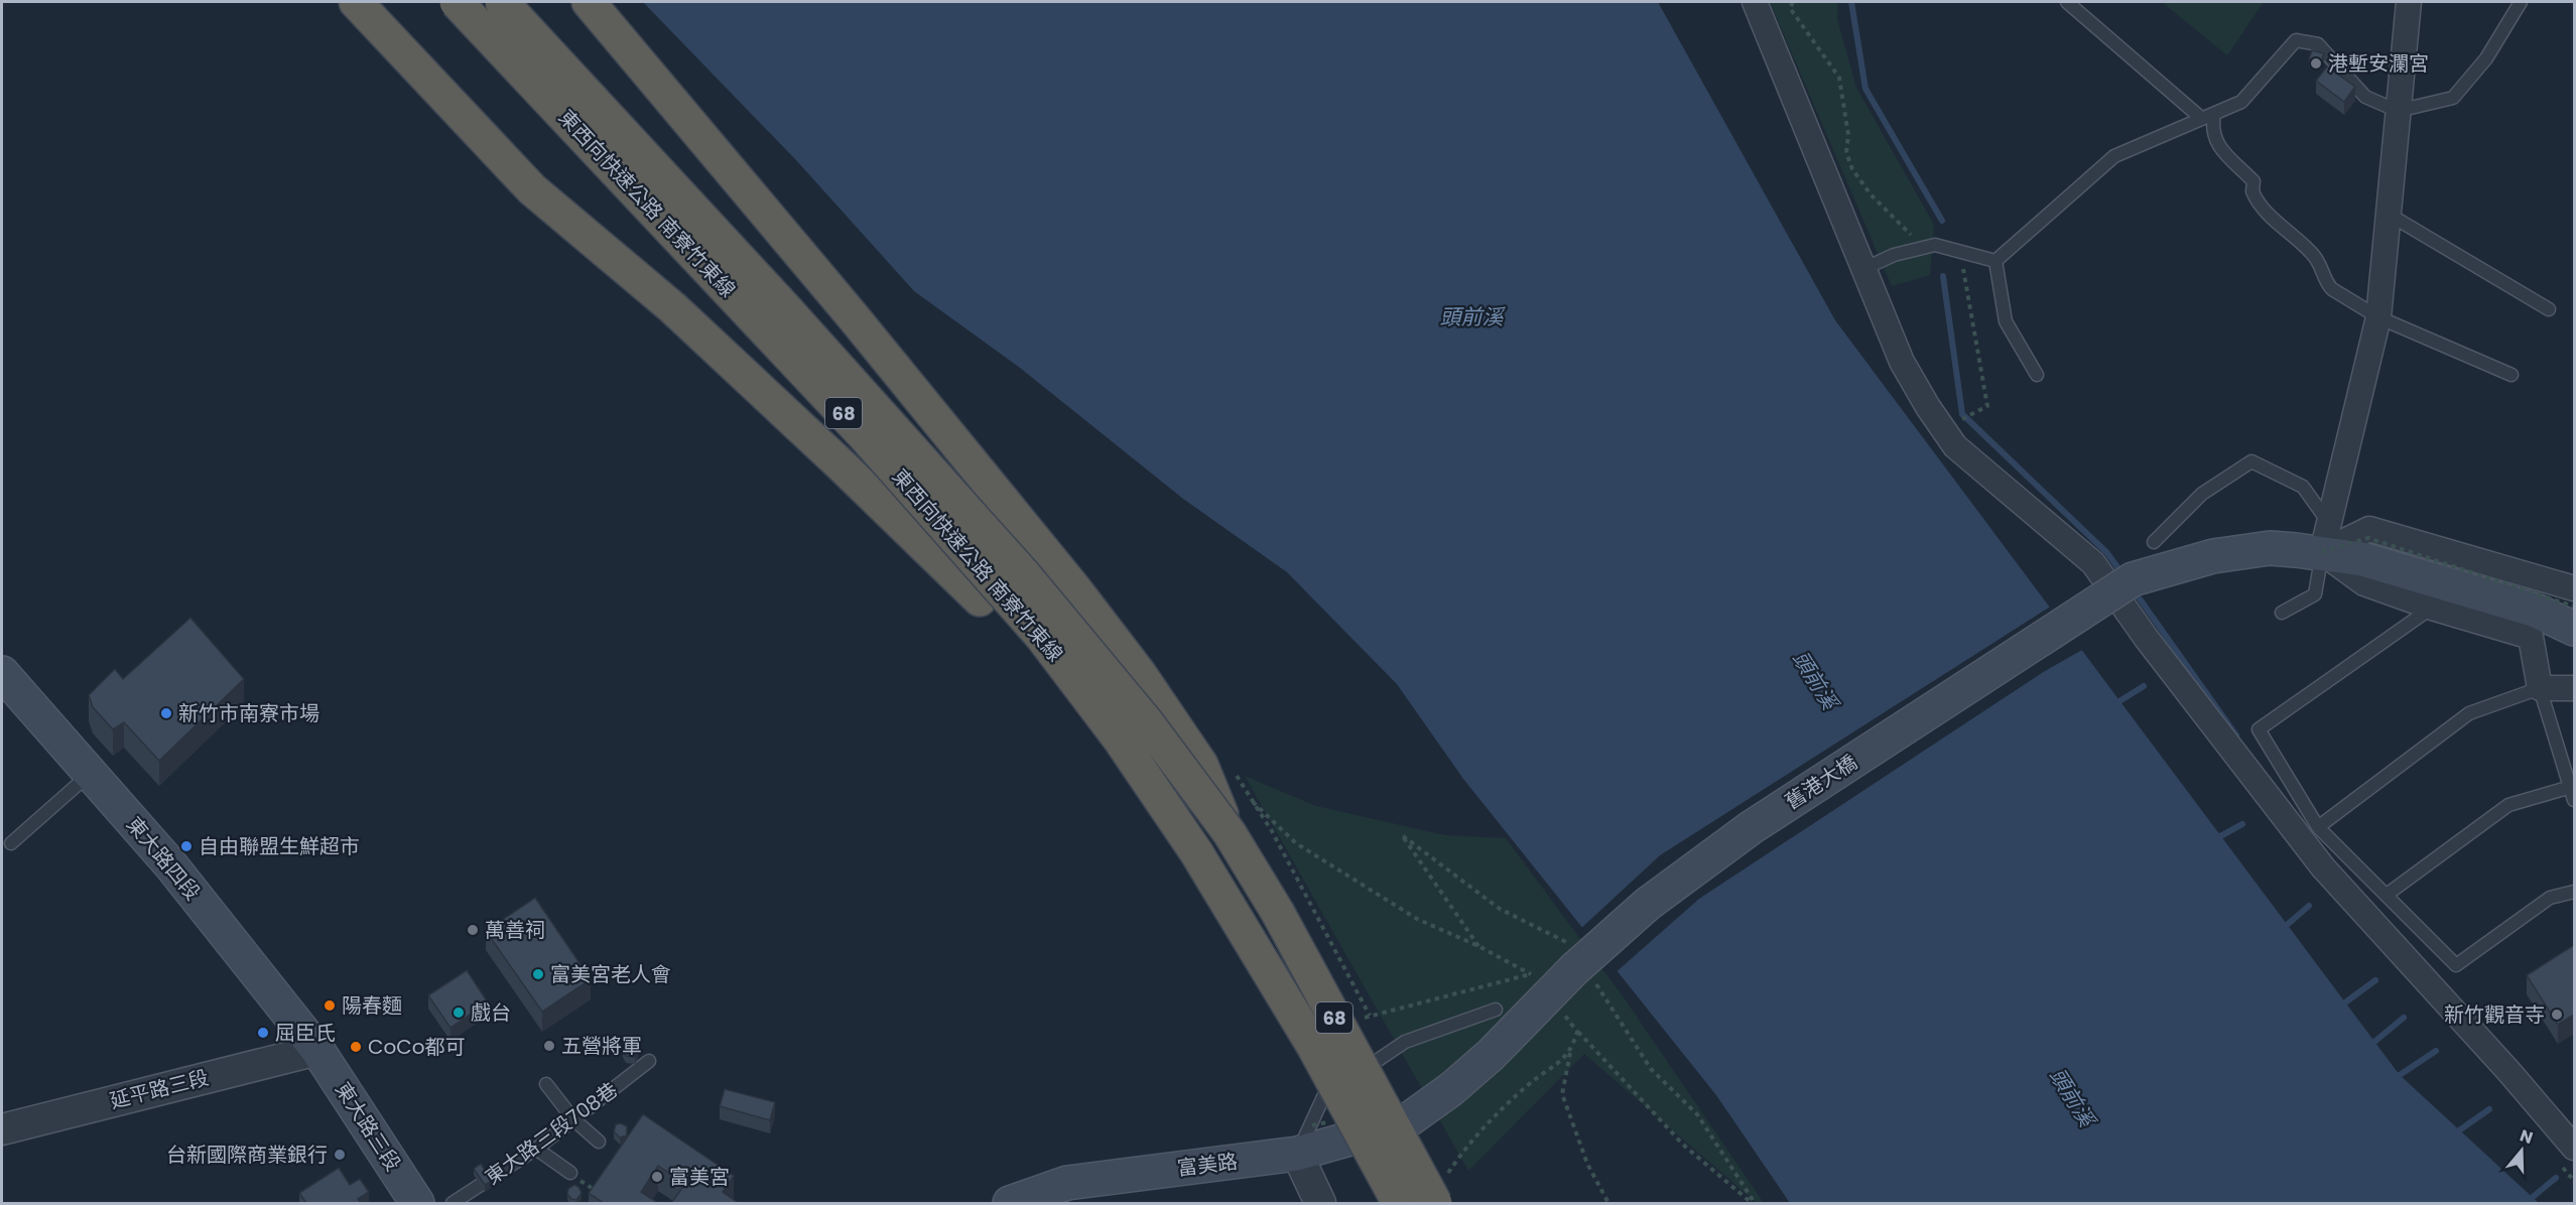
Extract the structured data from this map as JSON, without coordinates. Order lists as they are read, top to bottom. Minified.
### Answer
{"streets":{"highway":["東西向快速公路 南寮竹東線","68"],"main road":["舊港大橋","東大路四段","東大路三段","富美路"],"street":["延平路三段"],"lane":["東大路三段708巷"]},"crossings":[["舊港大橋","富美路"],["東大路四段","延平路三段"],["東大路四段","東大路三段"],["延平路三段","東大路三段"]],"water":["頭前溪"],"places":["港塹安瀾宮","新竹市南寮市場","自由聯盟生鮮超市","萬善祠","富美宮老人會","陽春麵","戲台","新竹觀音寺","屈臣氏","五營將軍","CoCo都可","台新國際商業銀行","富美宮"],"north":"top"}
